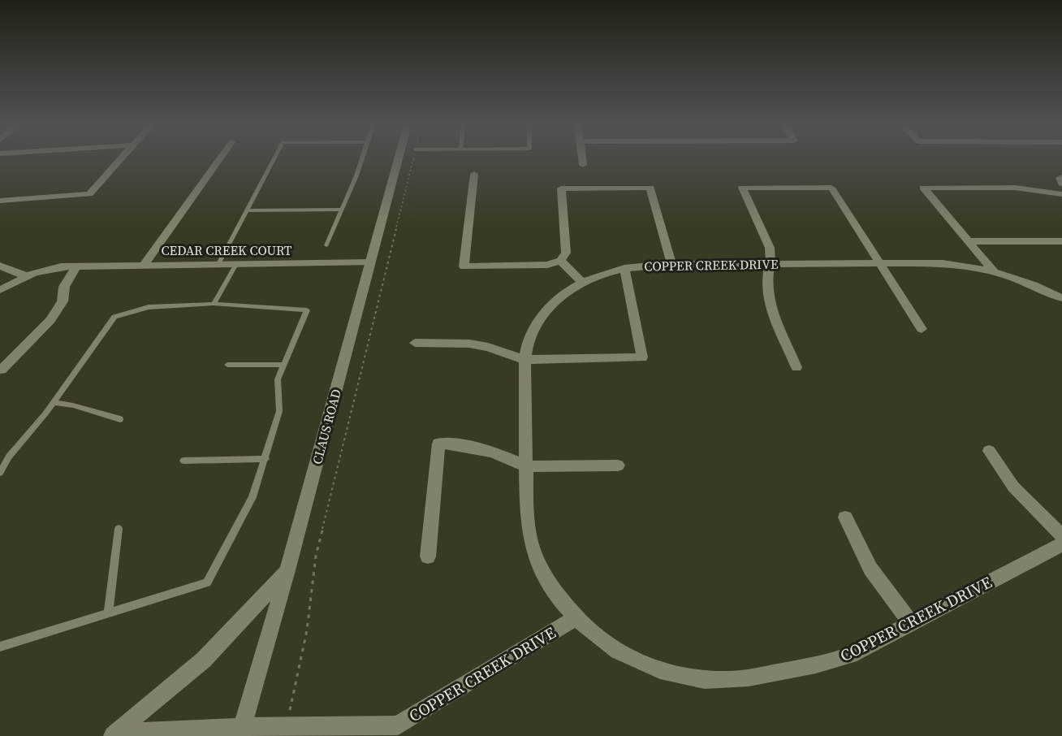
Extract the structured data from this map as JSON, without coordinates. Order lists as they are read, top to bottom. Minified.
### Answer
{"streets":{"street":["CEDAR CREEK COURT","COPPER CREEK DRIVE","CLAUS ROAD"]},"crossings":[["CEDAR CREEK COURT","CLAUS ROAD"],["COPPER CREEK DRIVE","CLAUS ROAD"]]}
